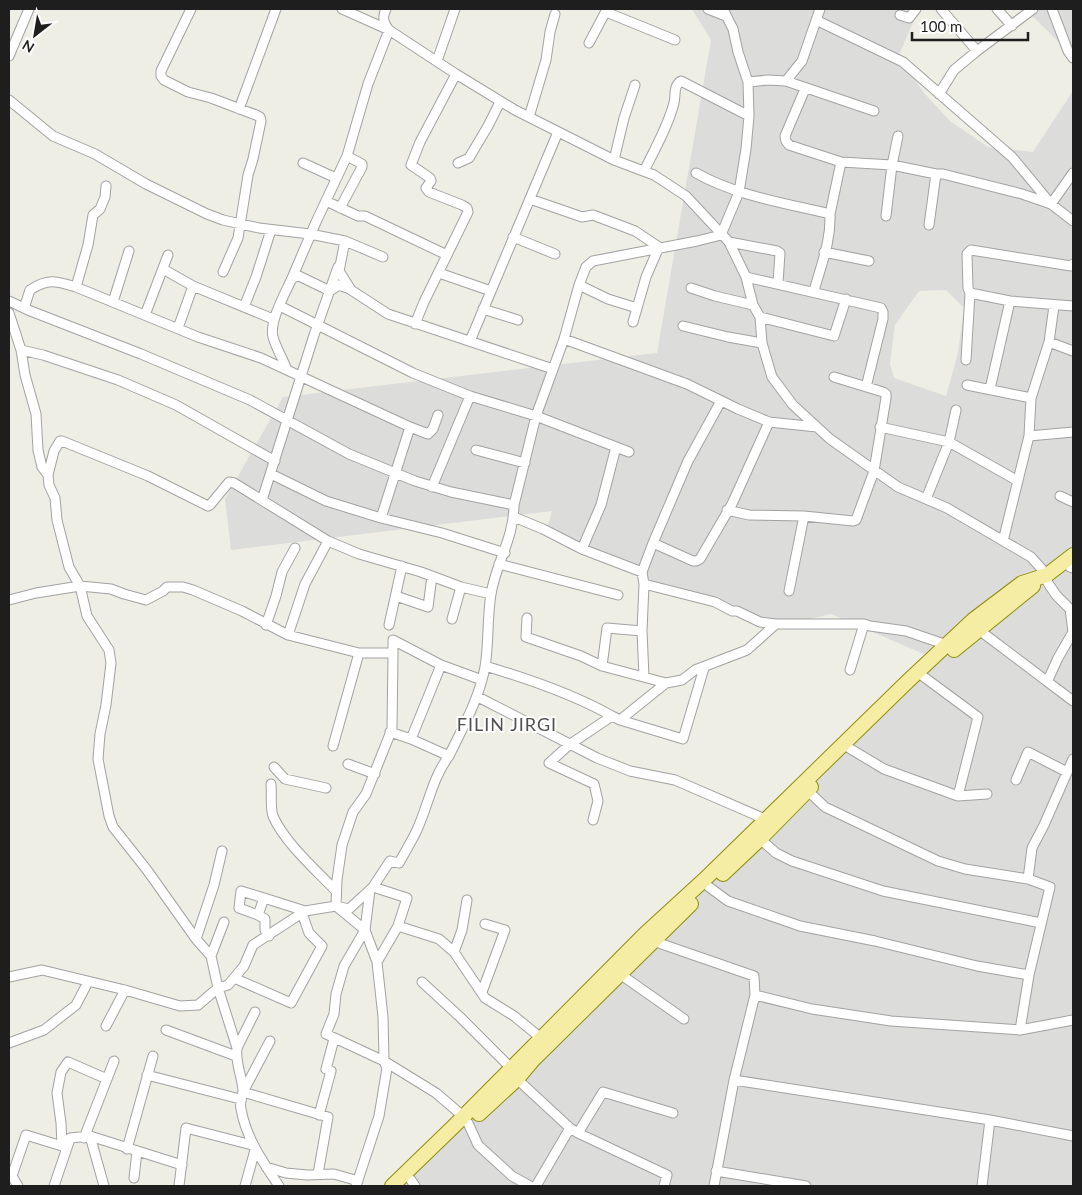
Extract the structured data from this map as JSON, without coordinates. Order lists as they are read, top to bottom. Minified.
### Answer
{"districts":["FILIN JIRGI"],"scale_bar":"100 m","north":"bottom left"}
